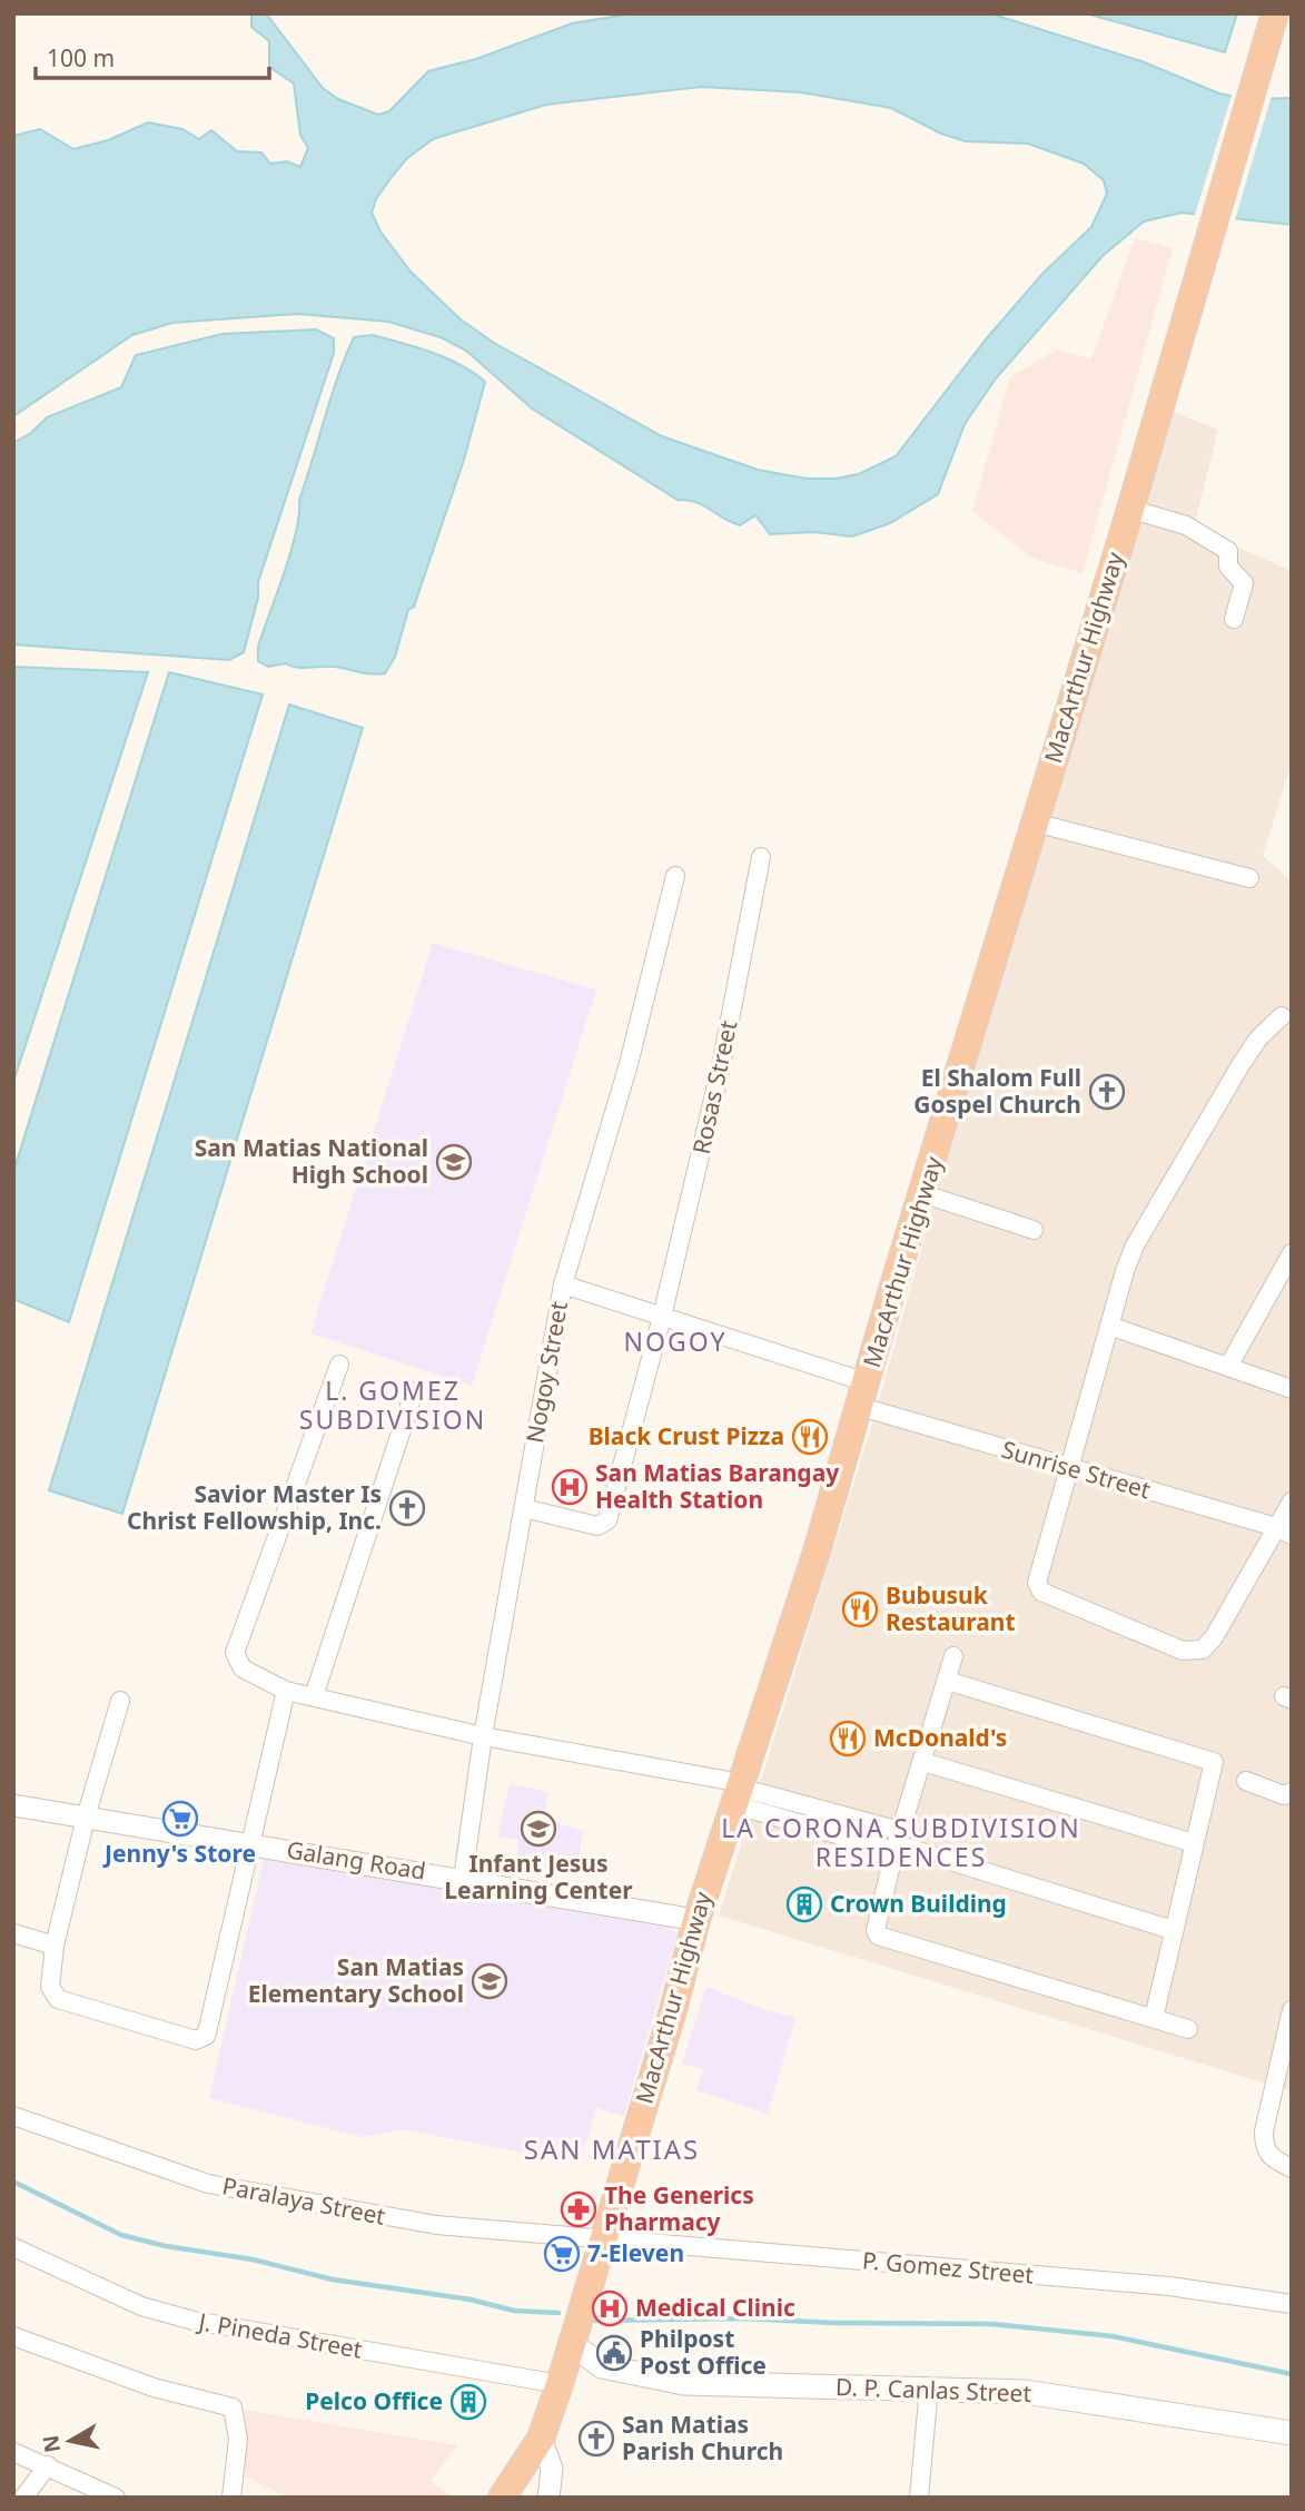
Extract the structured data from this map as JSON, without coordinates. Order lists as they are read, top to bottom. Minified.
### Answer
{"streets":{"highway":["MacArthur Highway"],"main road":["D. P. Canlas Street"],"street":["Rosas Street","Nogoy Street","Sunrise Street","Galang Road","Paralaya Street","P. Gomez Street","J. Pineda Street"]},"crossings":[["MacArthur Highway","Sunrise Street"],["MacArthur Highway","Galang Road"],["MacArthur Highway","Paralaya Street"],["MacArthur Highway","P. Gomez Street"],["MacArthur Highway","J. Pineda Street"],["MacArthur Highway","D. P. Canlas Street"],["Rosas Street","Nogoy Street"],["Rosas Street","Sunrise Street"],["Nogoy Street","Sunrise Street"],["Nogoy Street","Galang Road"],["Paralaya Street","P. Gomez Street"],["J. Pineda Street","D. P. Canlas Street"]],"districts":["NOGOY","L. GOMEZ SUBDIVISION","LA CORONA SUBDIVISION RESIDENCES","SAN MATIAS"],"places":{"church":["El Shalom Full Gospel Church","Savior Master Is Christ Fellowship, Inc.","San Matias Parish Church"],"school or university":["San Matias National High School","Infant Jesus Learning Center","San Matias Elementary School"],"restaurant":["Black Crust Pizza","Bubusuk Restaurant","McDonald's"],"hospital":["San Matias Barangay Health Station","Medical Clinic"],"supermarket":["Jenny's Store","7-Eleven"],"building":["Crown Building","Pelco Office"],"pharmacy":["The Generics Pharmacy"],"public building":["Philpost Post Office"]},"scale_bar":"100 m","north":"left"}
